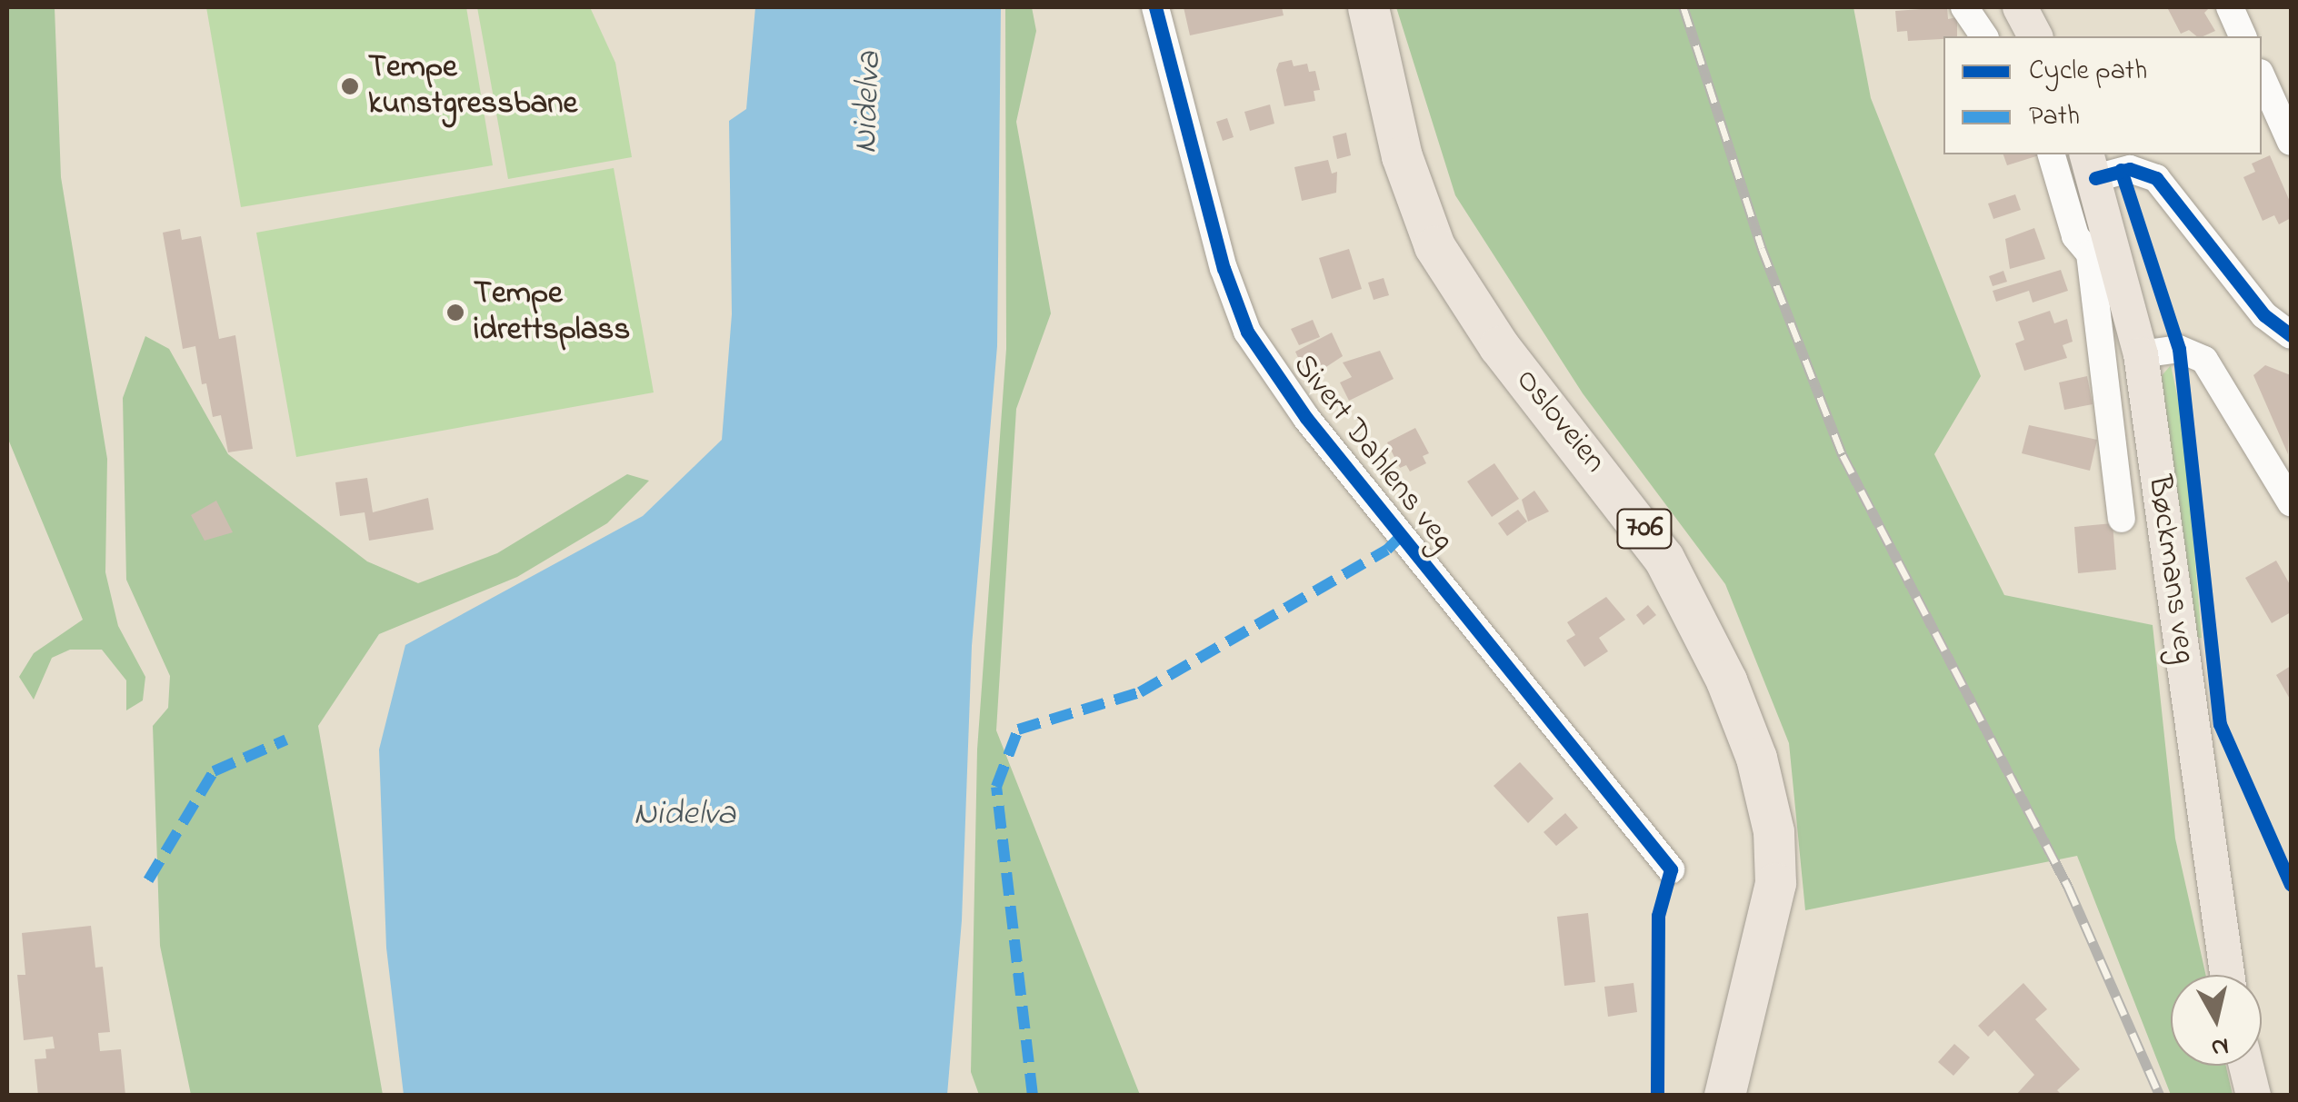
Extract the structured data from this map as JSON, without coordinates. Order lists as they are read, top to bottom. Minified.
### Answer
{"streets":{"highway":["Osloveien","706"],"main road":["Bøckmans veg"],"street":["Sivert Dahlens veg"]},"water":["Nidelva"],"places":["Tempe kunstgressbane","Tempe idrettsplass"],"legend":["Cycle path","Path"],"north":"bottom"}
